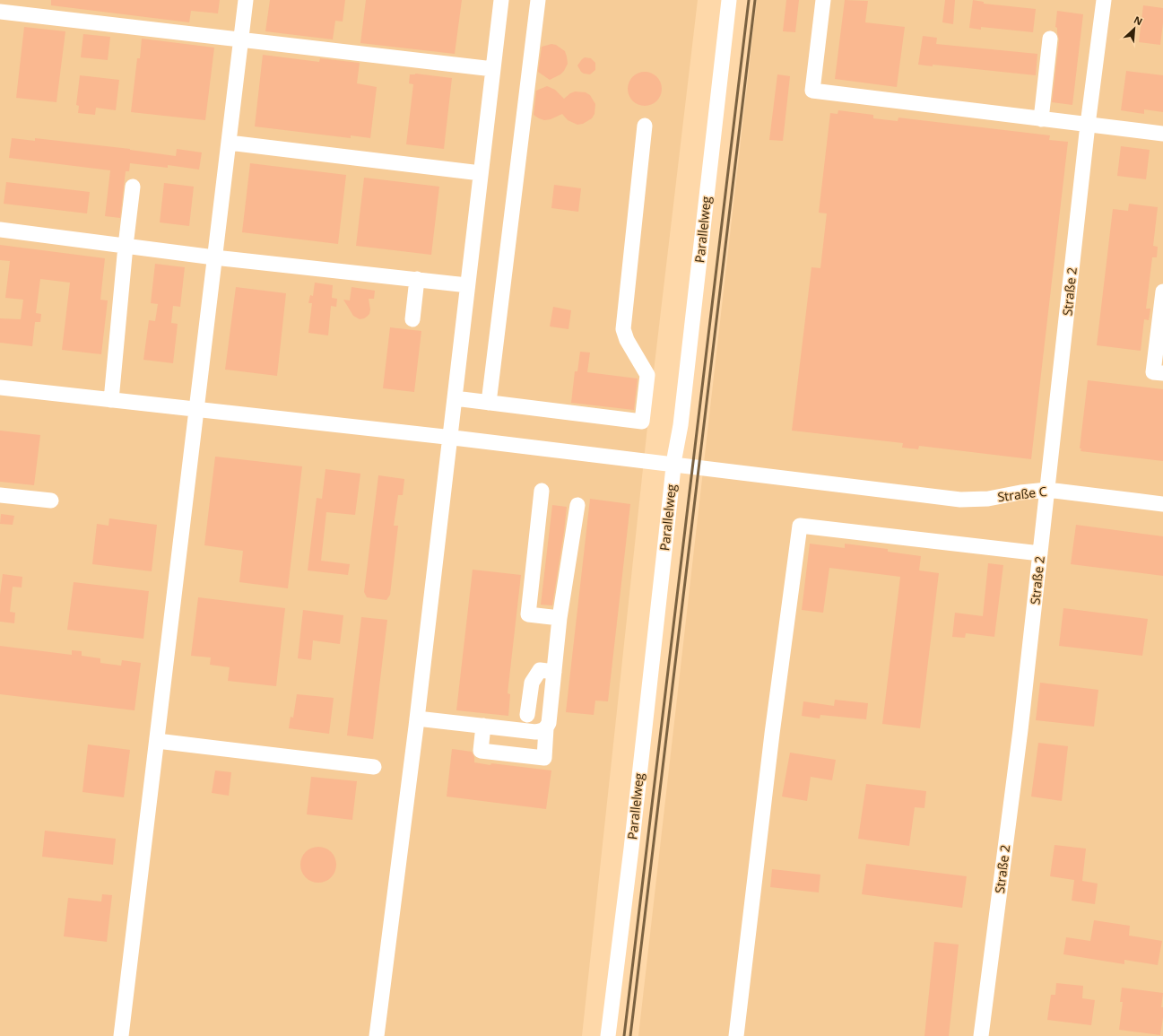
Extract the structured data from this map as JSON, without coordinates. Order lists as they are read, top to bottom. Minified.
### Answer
{"streets":{"street":["Parallelweg","Straße 2","Straße C"]},"crossings":[["Straße 2","Straße C"]],"north":"top right"}
